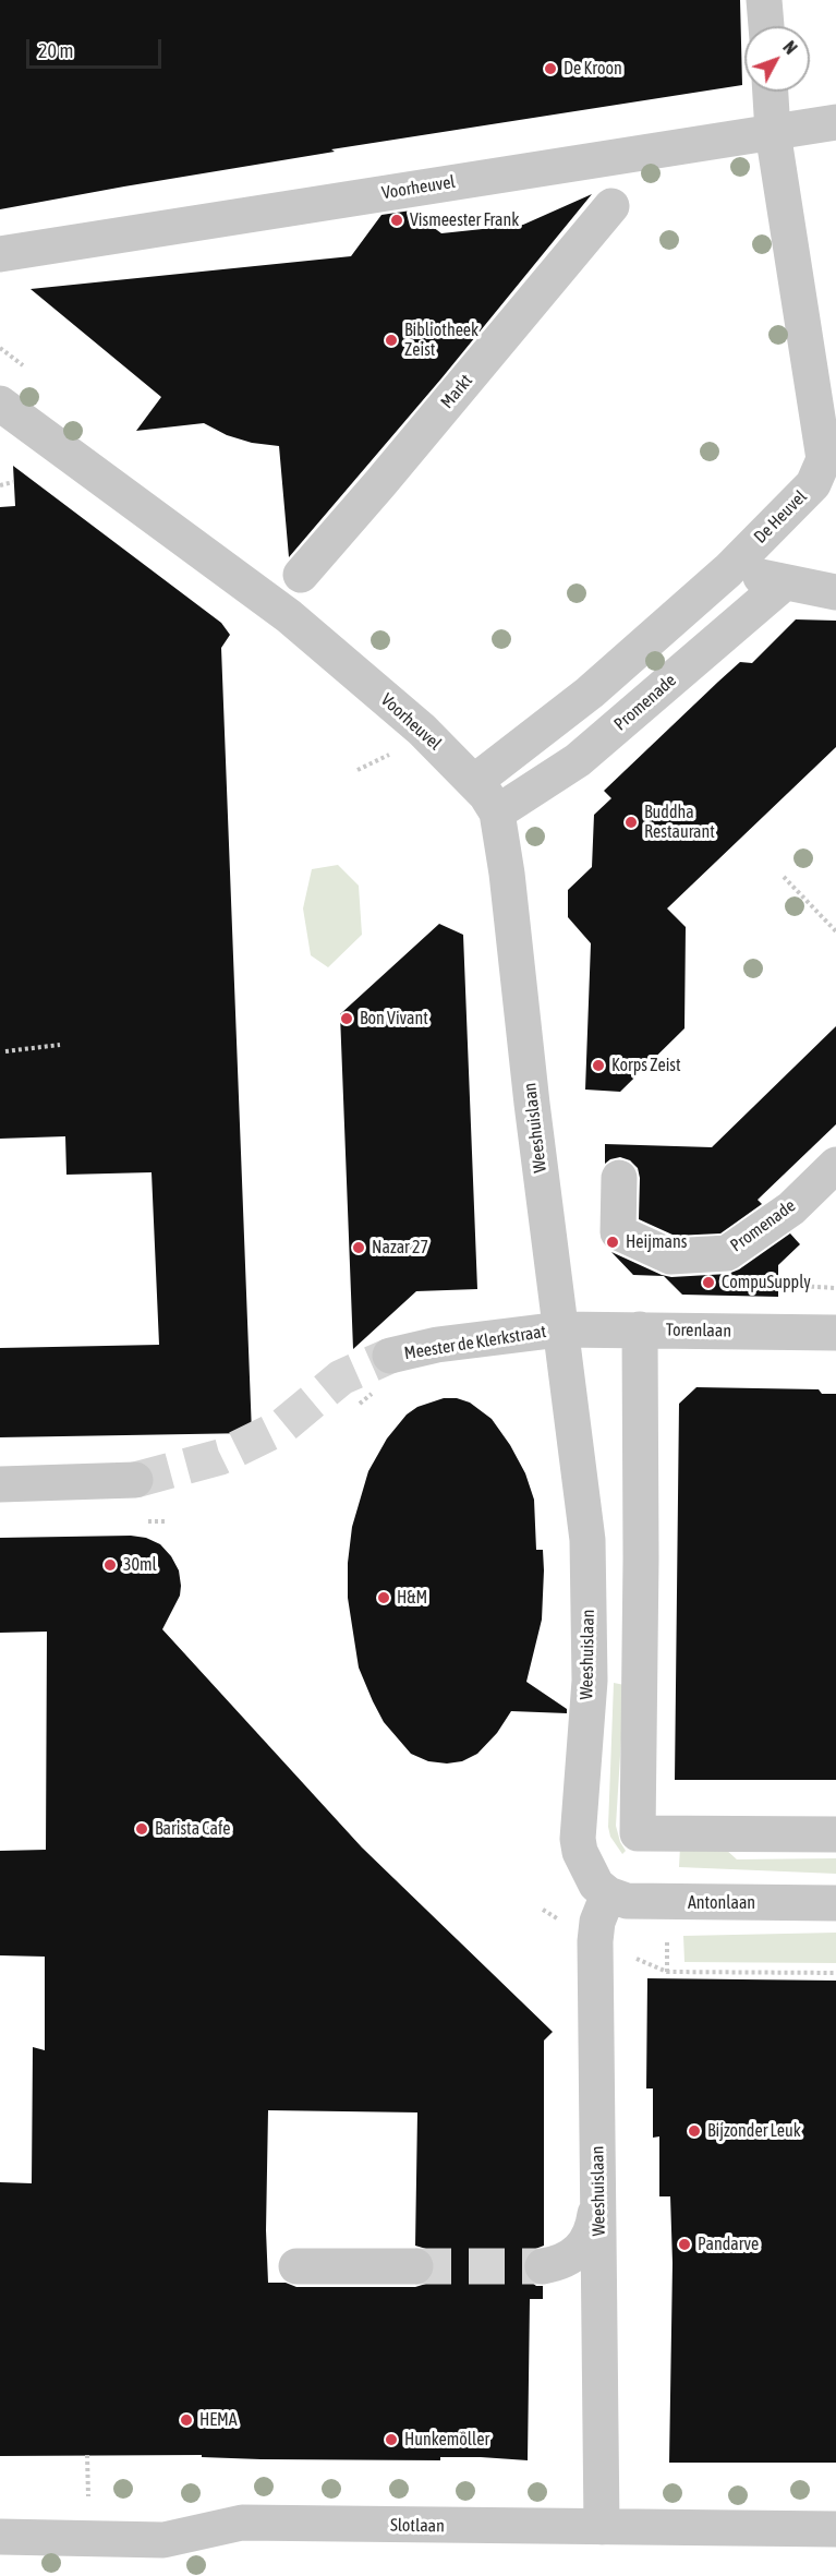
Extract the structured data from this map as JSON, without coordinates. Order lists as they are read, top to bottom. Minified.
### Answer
{"streets":{"street":["Voorheuvel","Markt","De Heuvel","Promenade","Weeshuislaan","Torenlaan","Meester de Klerkstraat","Antonlaan","Slotlaan"]},"crossings":[["Voorheuvel","De Heuvel"],["Voorheuvel","Weeshuislaan"],["De Heuvel","Weeshuislaan"],["Promenade","Weeshuislaan"],["Weeshuislaan","Torenlaan"],["Weeshuislaan","Meester de Klerkstraat"],["Weeshuislaan","Antonlaan"],["Weeshuislaan","Slotlaan"],["Torenlaan","Meester de Klerkstraat"]],"places":["De Kroon","Vismeester Frank","Bibliotheek Zeist","Buddha Restaurant","Bon Vivant","Korps Zeist","Heijmans","Nazar 27","CompuSupply","30ml","H&M","Barista Cafe","Bijzonder Leuk","Pandarve","HEMA","Hunkemöller"],"scale_bar":"20 m","north":"top right"}
